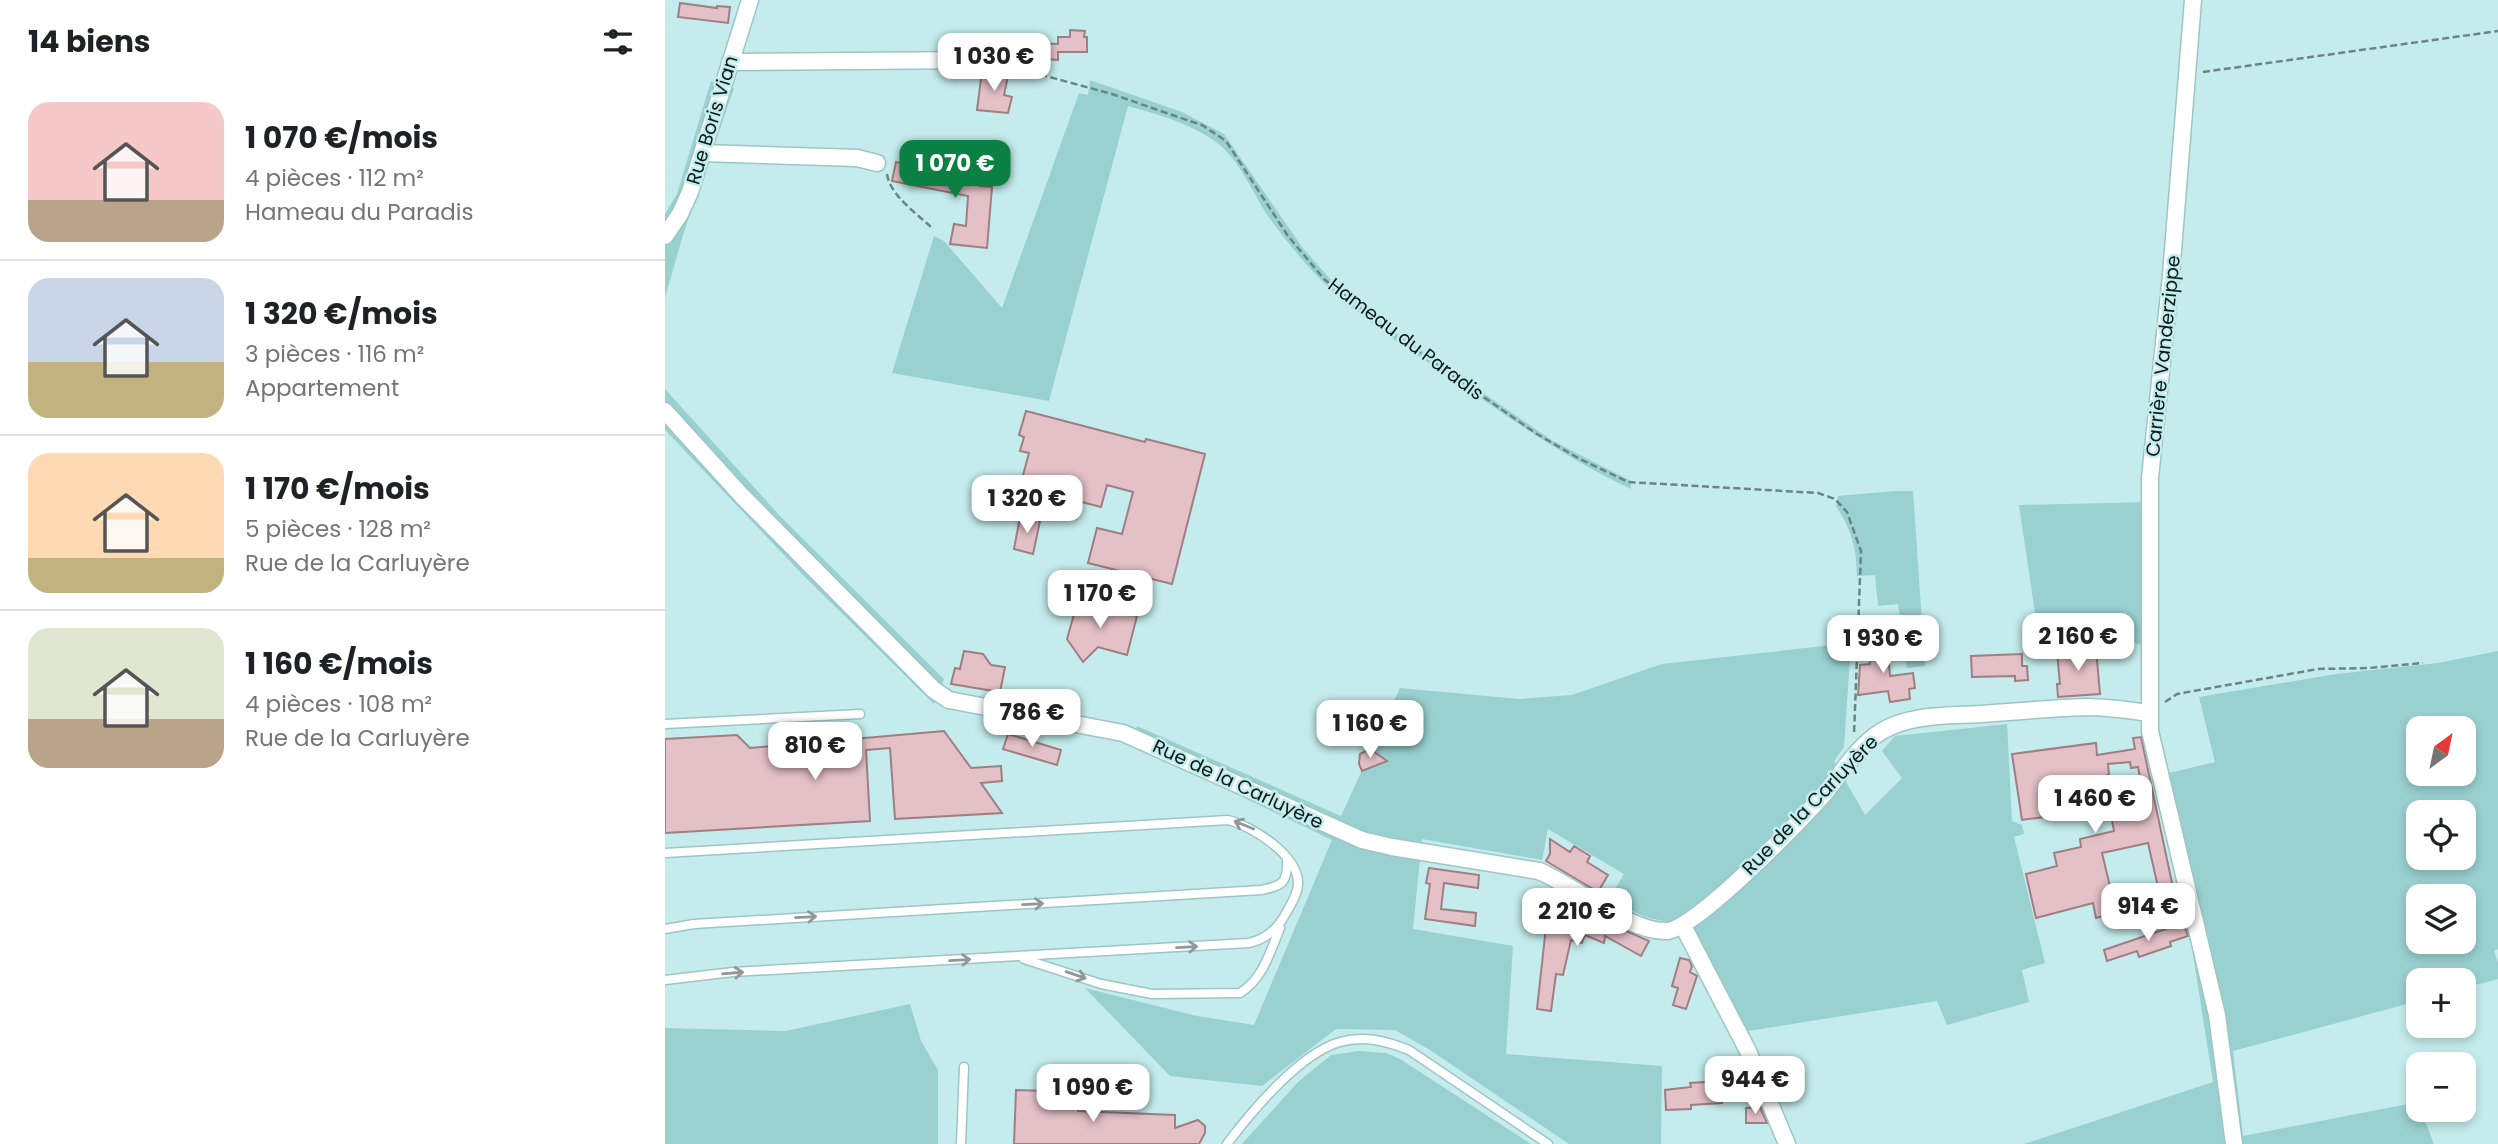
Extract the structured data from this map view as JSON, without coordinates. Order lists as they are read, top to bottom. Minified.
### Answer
{"streets":{"street":["Rue Boris Vian","Carrière Vanderzippe","Rue de la Carluyère"],"path":["Hameau du Paradis"]},"crossings":[["Hameau du Paradis","Rue de la Carluyère"],["Carrière Vanderzippe","Rue de la Carluyère"]],"north":"top right","page":{"heading":"14 biens","price":["1 030 €","1 070 €","1 320 €","1 170 €","2 160 €","1 930 €","786 €","1 160 €","810 €","1 460 €","914 €","2 210 €","944 €","1 090 €"],"list":[{"name":"1 070 €/mois","note":"4 pièces · 112 m² · Hameau du Paradis"},{"name":"1 320 €/mois","note":"3 pièces · 116 m² · Appartement"},{"name":"1 170 €/mois","note":"5 pièces · 128 m² · Rue de la Carluyère"},{"name":"1 160 €/mois","note":"4 pièces · 108 m² · Rue de la Carluyère"}],"map_buttons":["+","−"]}}
